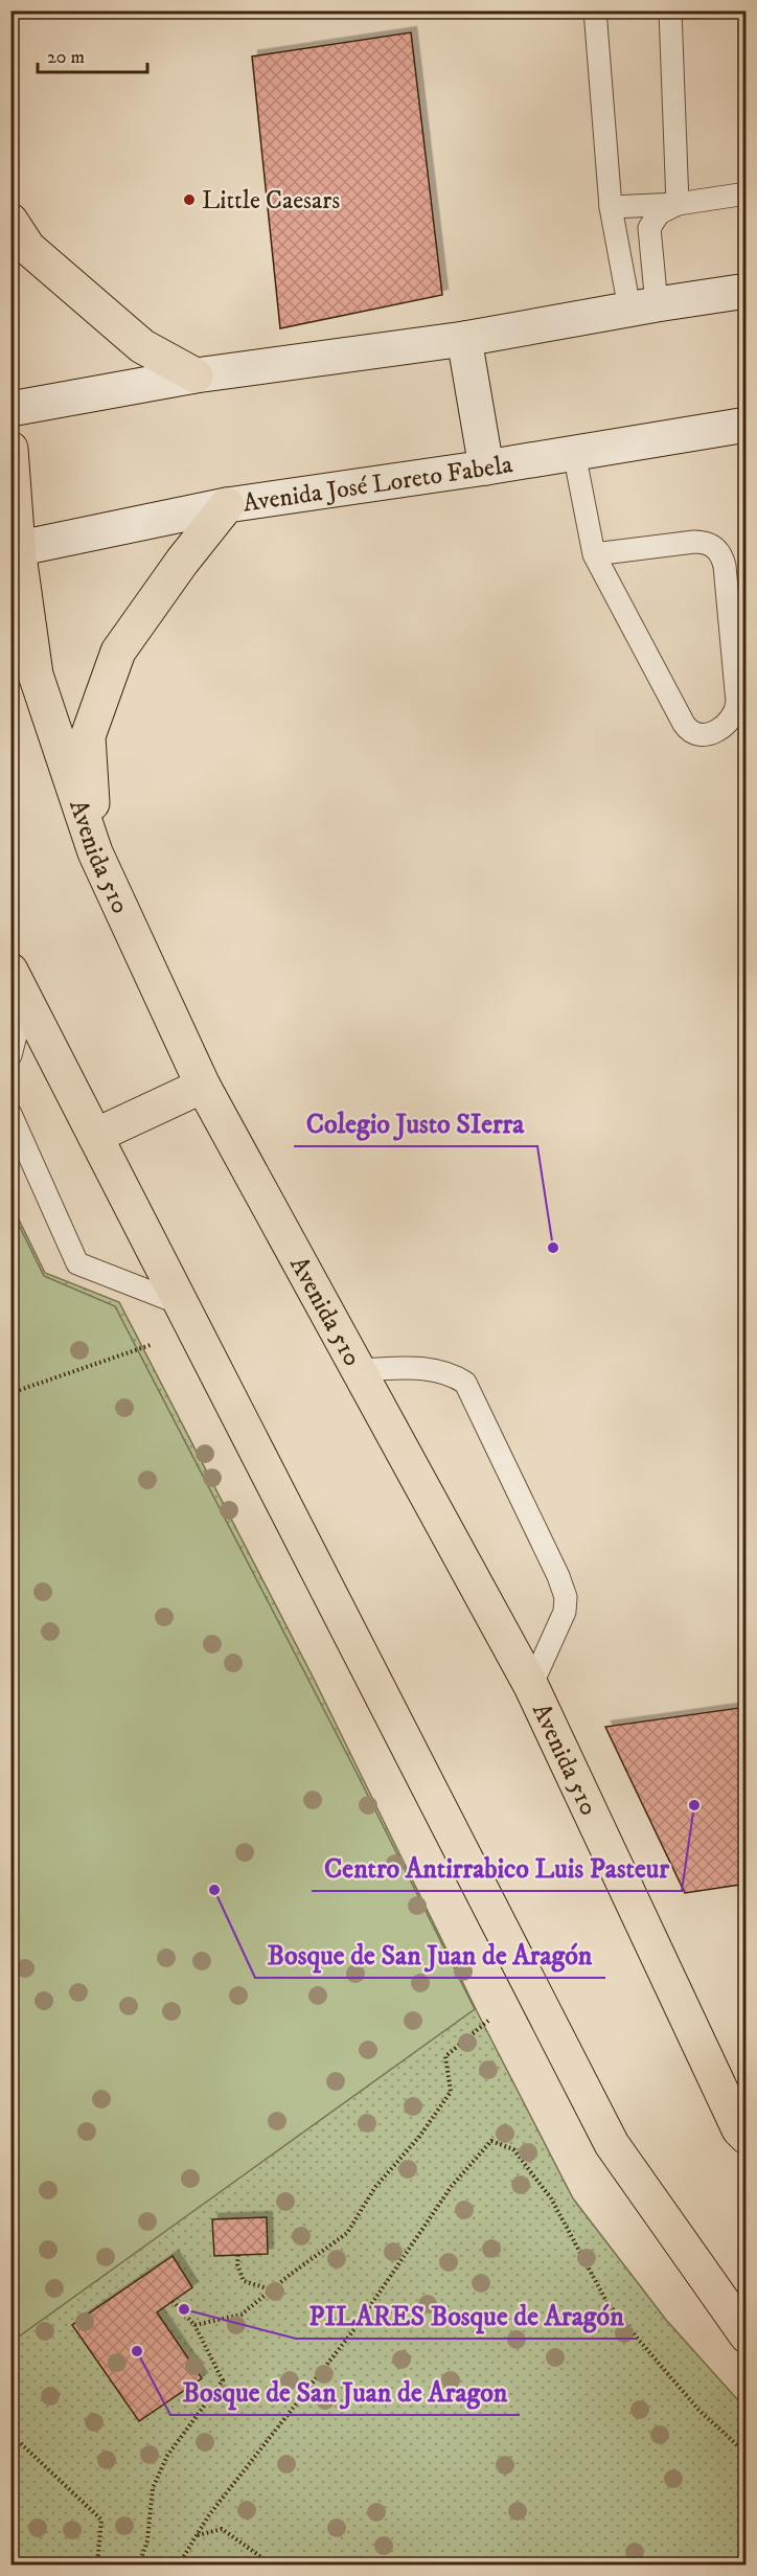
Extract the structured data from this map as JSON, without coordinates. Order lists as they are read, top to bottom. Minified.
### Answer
{"streets":{"main road":["Avenida José Loreto Fabela","Avenida 510"]},"crossings":[["Avenida José Loreto Fabela","Avenida 510"]],"places":["Little Caesars","Colegio Justo SIerra","Centro Antirrabico Luis Pasteur","Bosque de San Juan de Aragón","PILARES Bosque de Aragón","Bosque de San Juan de Aragon"],"scale_bar":"20 m"}
